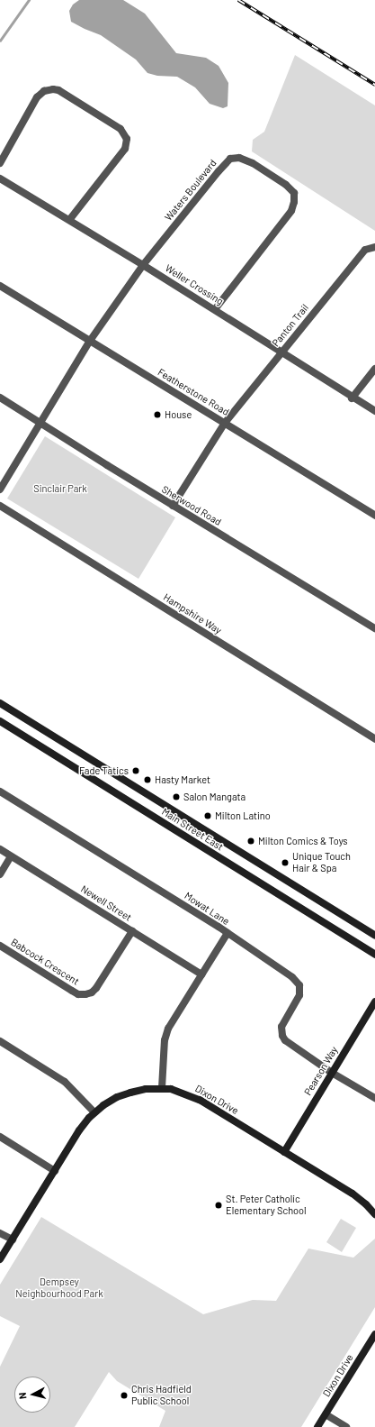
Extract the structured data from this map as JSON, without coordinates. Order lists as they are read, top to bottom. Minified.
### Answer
{"streets":{"main road":["Main Street East","Pearson Way","Dixon Drive"],"street":["Waters Boulevard","Weller Crossing","Panton Trail","Featherstone Road","Sherwood Road","Hampshire Way","Newell Street","Mowat Lane","Babcock Crescent"]},"crossings":[["Waters Boulevard","Weller Crossing"],["Waters Boulevard","Featherstone Road"],["Waters Boulevard","Sherwood Road"],["Weller Crossing","Panton Trail"],["Panton Trail","Featherstone Road"],["Panton Trail","Sherwood Road"],["Newell Street","Babcock Crescent"],["Mowat Lane","Pearson Way"],["Pearson Way","Dixon Drive"]],"parks":["Sinclair Park","Dempsey Neighbourhood Park"],"places":["House","Fade Tatics","Hasty Market","Salon Mangata","Milton Latino","Milton Comics & Toys","Unique Touch Hair & Spa","St. Peter Catholic Elementary School","Chris Hadfield Public School"],"north":"left"}
